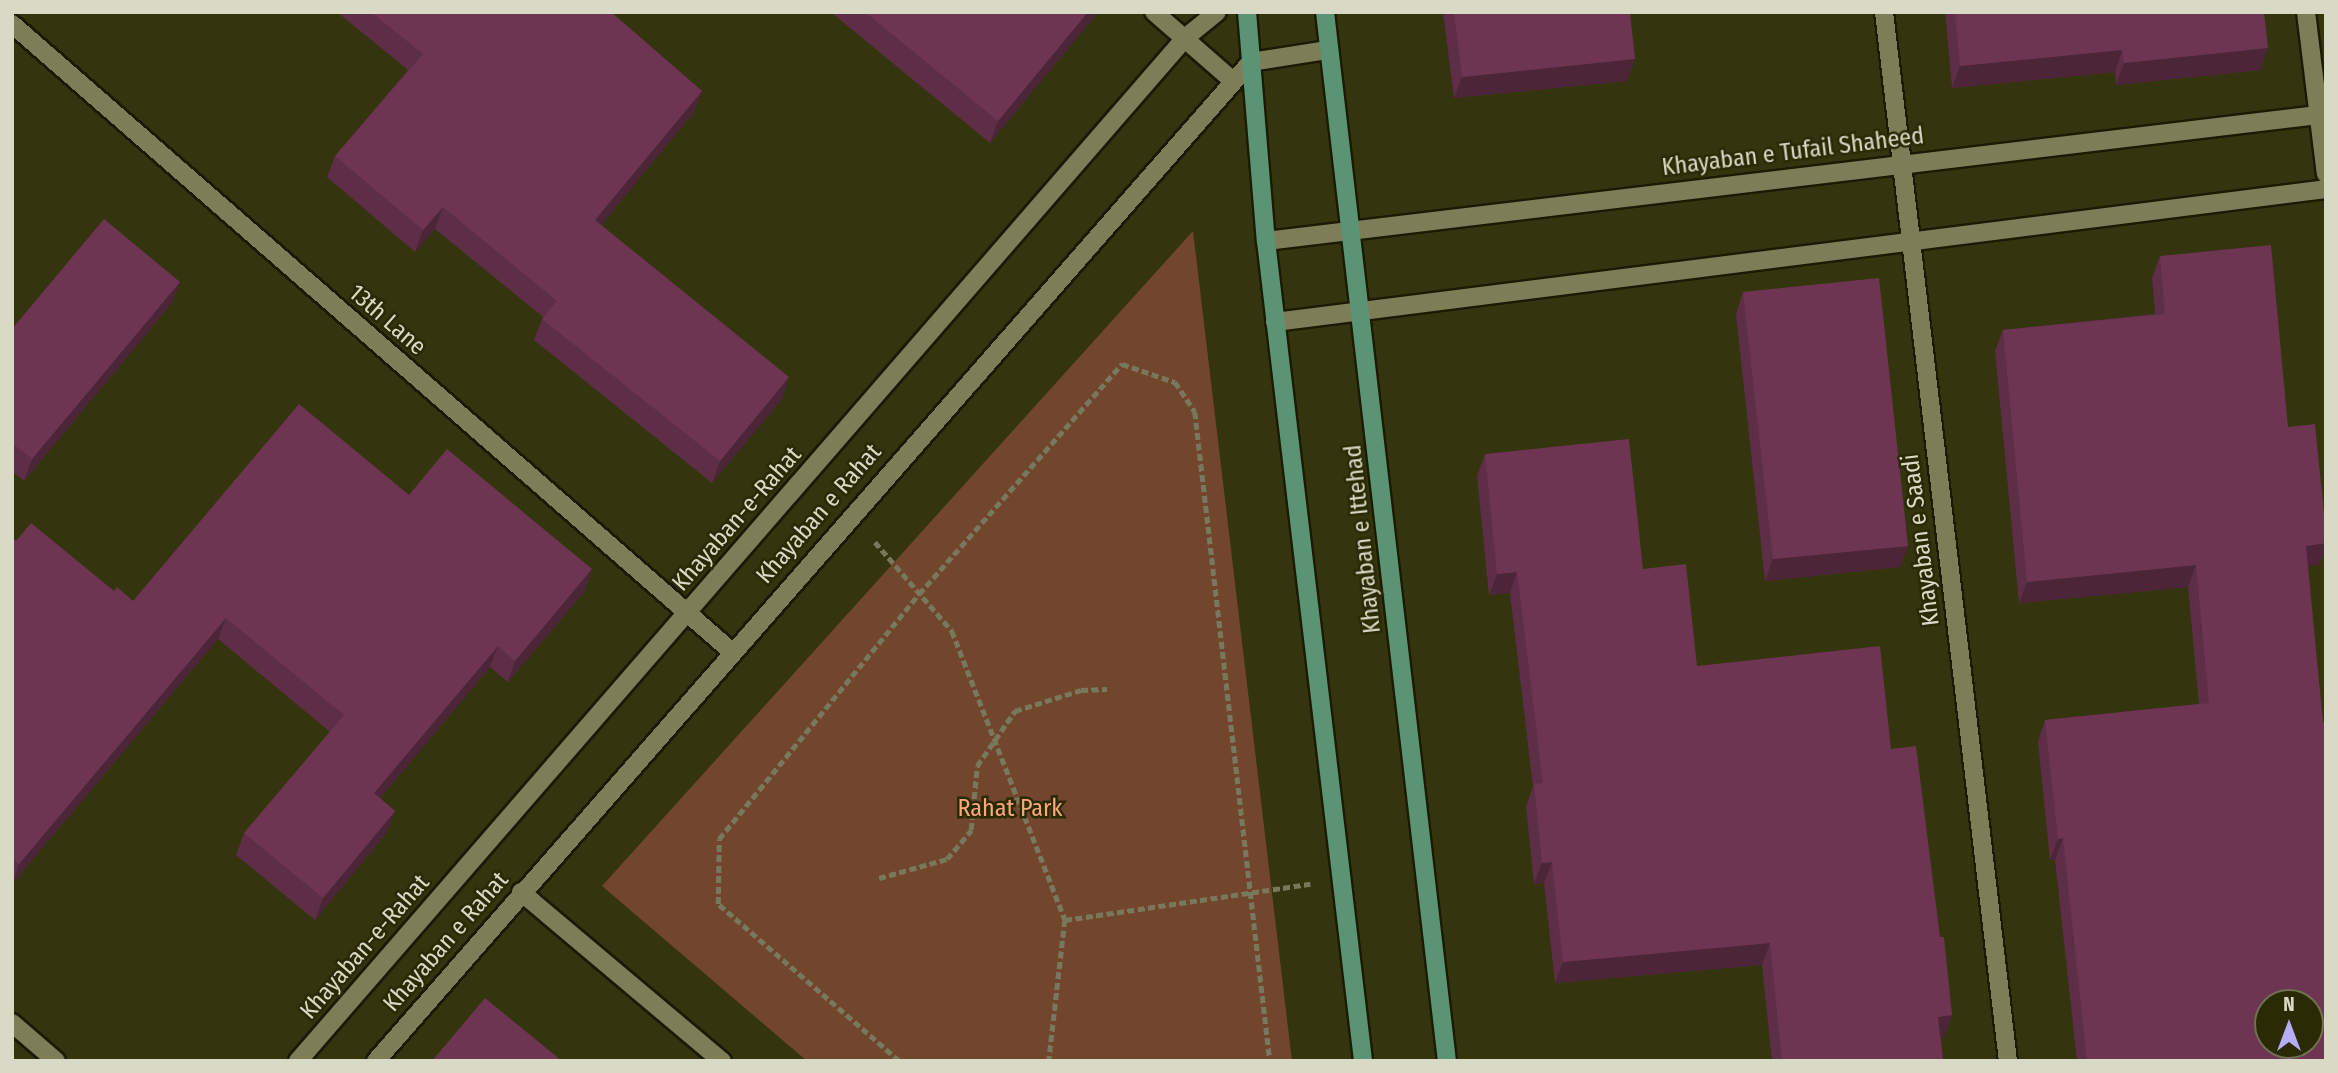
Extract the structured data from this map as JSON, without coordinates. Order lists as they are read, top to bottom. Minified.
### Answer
{"streets":{"main road":["Khayaban e Ittehad"],"street":["Khayaban e Tufail Shaheed","13th Lane","Khayaban e Rahat","Khayaban-e-Rahat","Khayaban e Saadi"]},"crossings":[["Khayaban e Tufail Shaheed","Khayaban e Ittehad"],["Khayaban e Tufail Shaheed","Khayaban e Saadi"],["13th Lane","Khayaban e Rahat"],["13th Lane","Khayaban-e-Rahat"]],"parks":["Rahat Park"],"north":"top"}
